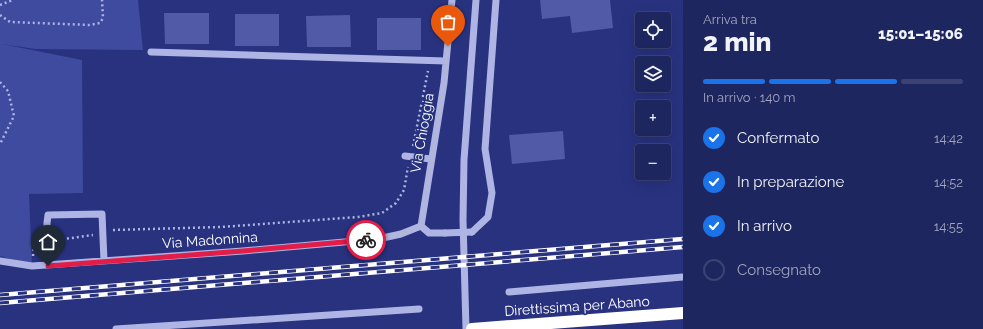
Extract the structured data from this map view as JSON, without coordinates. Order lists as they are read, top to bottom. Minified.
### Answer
{"streets":{"highway":["Direttissima per Abano"],"street":["Via Chioggia","Via Madonnina"]},"crossings":[["Via Chioggia","Via Madonnina"]],"page":{"heading":["2 min","Arriva tra","15:01–15:06"],"map_buttons":["+","−"],"bar":"In arrivo · 140 m","list":[["Confermato","14:42"],["In preparazione","14:52"],["In arrivo","14:55"],"Consegnato"]}}
